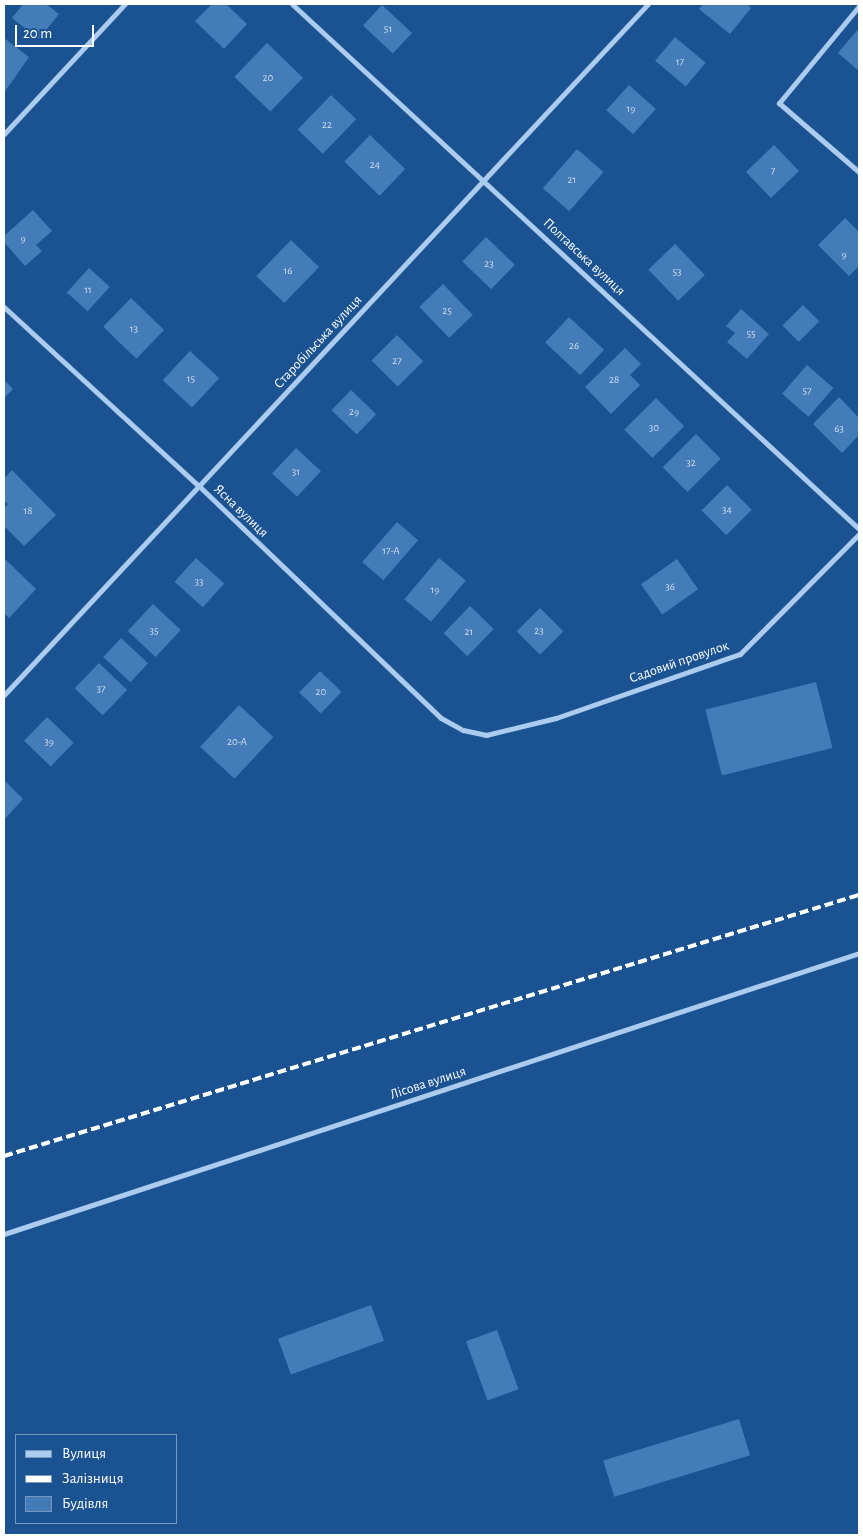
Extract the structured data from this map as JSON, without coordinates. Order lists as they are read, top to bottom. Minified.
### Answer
{"streets":{"street":["Полтавська вулиця","Старобільська вулиця","Ясна вулиця","Садовий провулок","Лісова вулиця"]},"crossings":[["Полтавська вулиця","Старобільська вулиця"],["Старобільська вулиця","Ясна вулиця"],["Ясна вулиця","Садовий провулок"]],"house_numbers":["51","17","20","19","22","24","7","21","9","9","23","16","53","11","25","13","55","26","27","15","28","57","29","30","63","32","31","34","18","17-А","33","36","19","35","23","21","37","20","39","20-А"],"legend":["Вулиця","Залізниця","Будівля"],"scale_bar":"20 m"}
